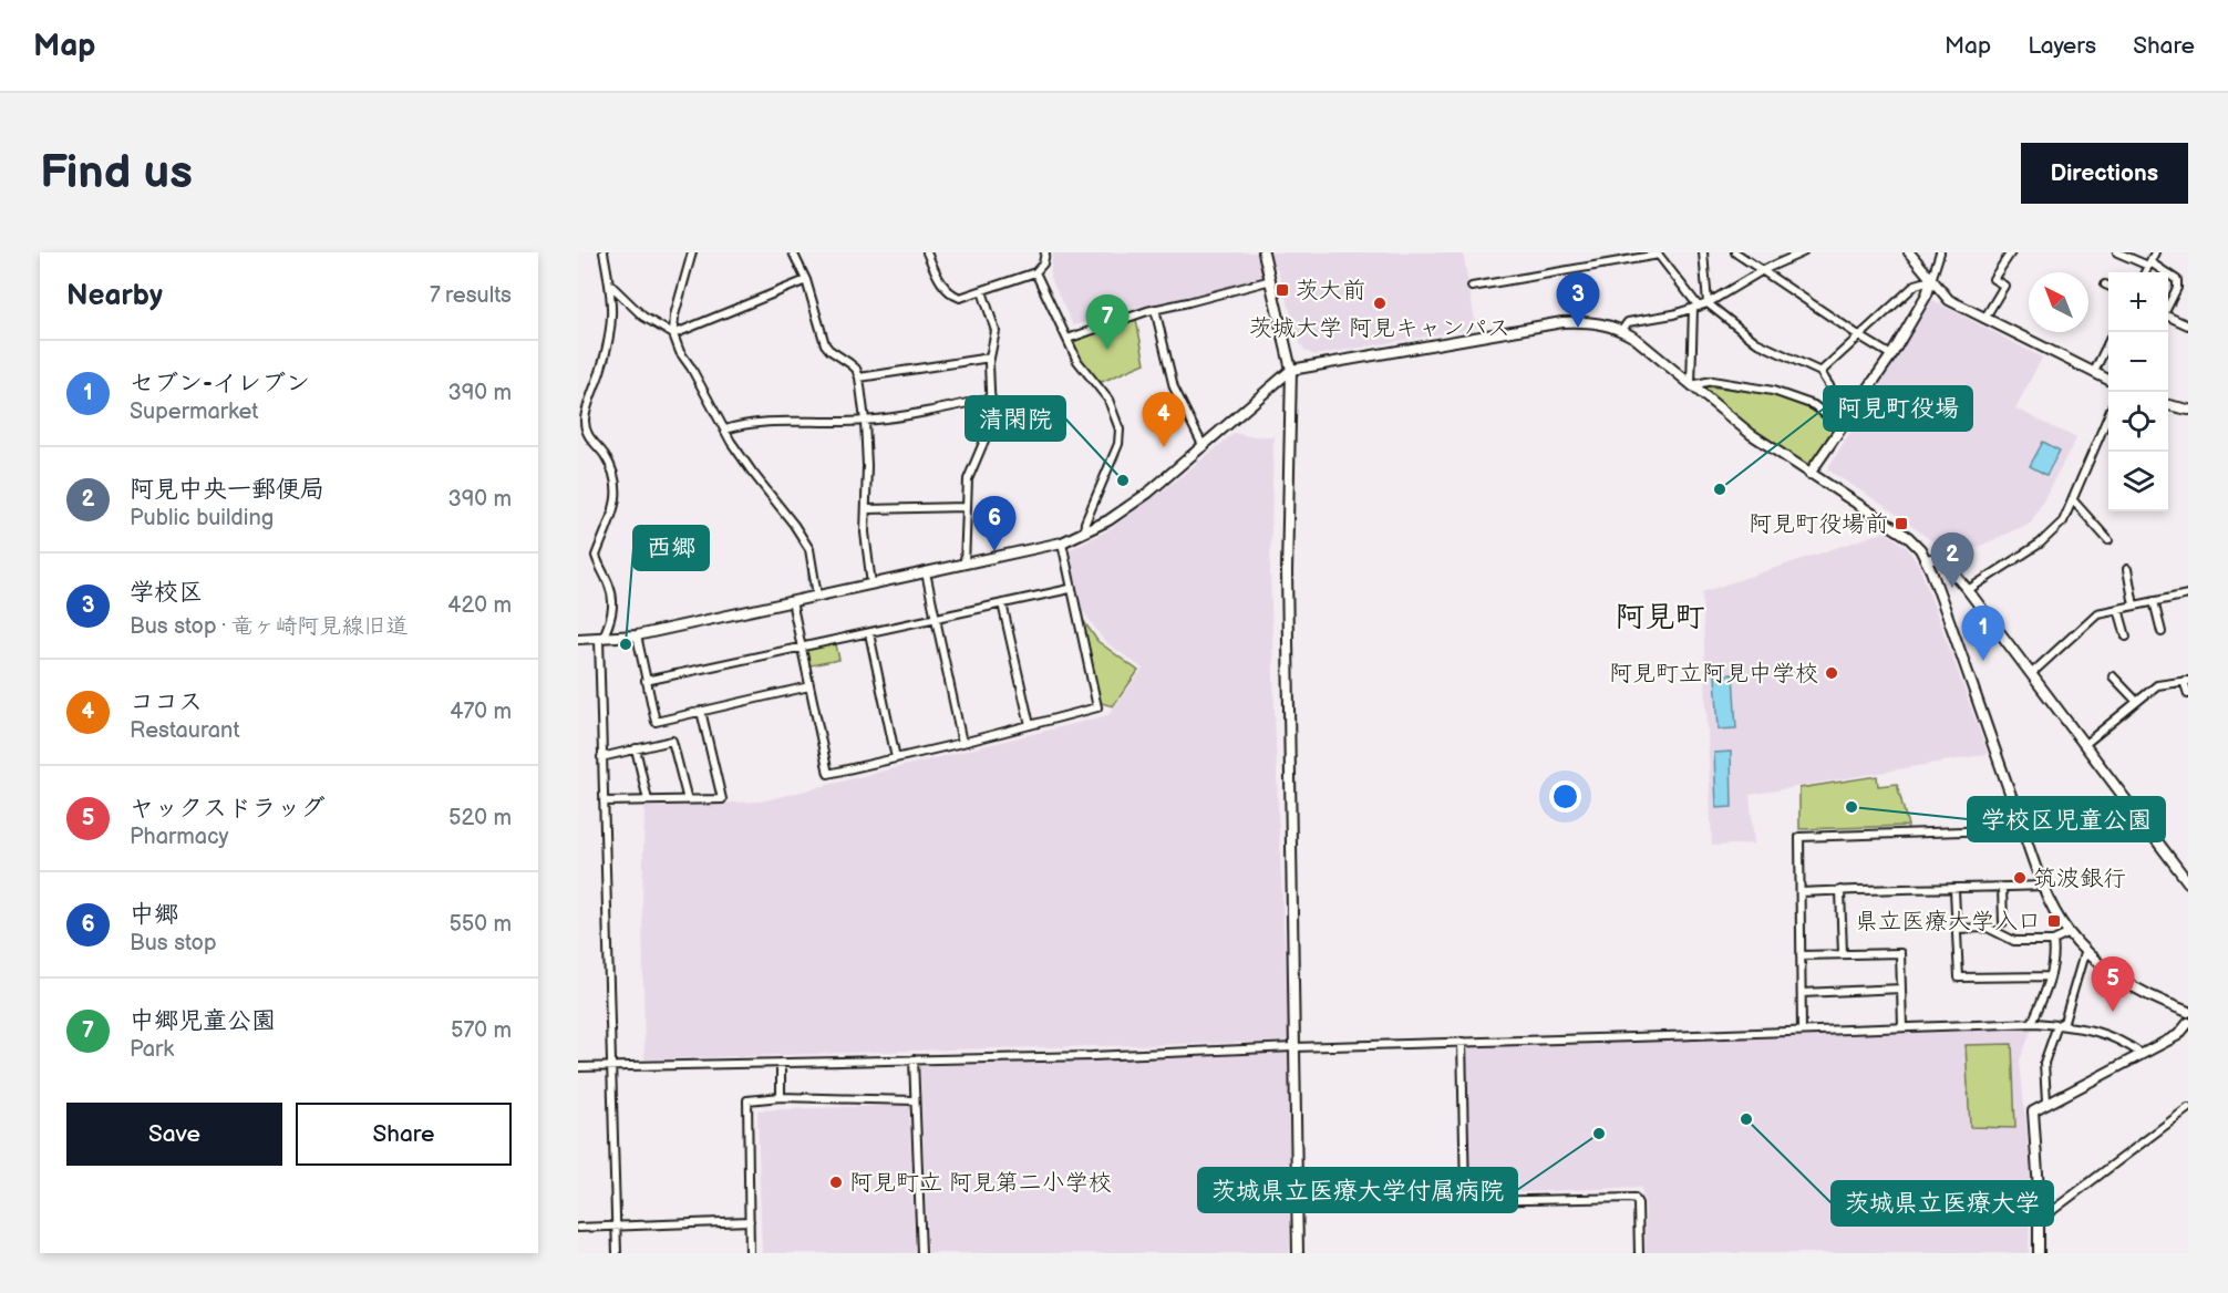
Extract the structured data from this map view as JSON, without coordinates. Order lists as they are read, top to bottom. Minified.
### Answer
{"districts":["阿見町"],"places":{"transit":["茨大前","阿見町役場前","県立医療大学入口"],"other":["茨城大学 阿見キャンパス","清閑院","阿見町役場","西郷","阿見町立阿見中学校","学校区児童公園","筑波銀行","茨城県立医療大学","茨城県立医療大学付属病院","阿見町立 阿見第二小学校"]},"north":"top left","page":{"header":"Map","nav":["Map","Layers","Share"],"buttons":["Directions",["Save","Share"]],"title":"Find us","heading":["Nearby","7 results"],"map_buttons":["+","−"],"pins":["3","7","4","6","2","1","5"],"list":[{"mark":"1","name":"セブン-イレブン","note":"Supermarket","value":"390 m"},{"mark":"2","name":"阿見中央一郵便局","note":"Public building","value":"390 m"},{"mark":"3","name":"学校区","note":"Bus stop · 竜ヶ崎阿見線旧道","value":"420 m"},{"mark":"4","name":"ココス","note":"Restaurant","value":"470 m"},{"mark":"5","name":"ヤックスドラッグ","note":"Pharmacy","value":"520 m"},{"mark":"6","name":"中郷","note":"Bus stop","value":"550 m"},{"mark":"7","name":"中郷児童公園","note":"Park","value":"570 m"}]}}
